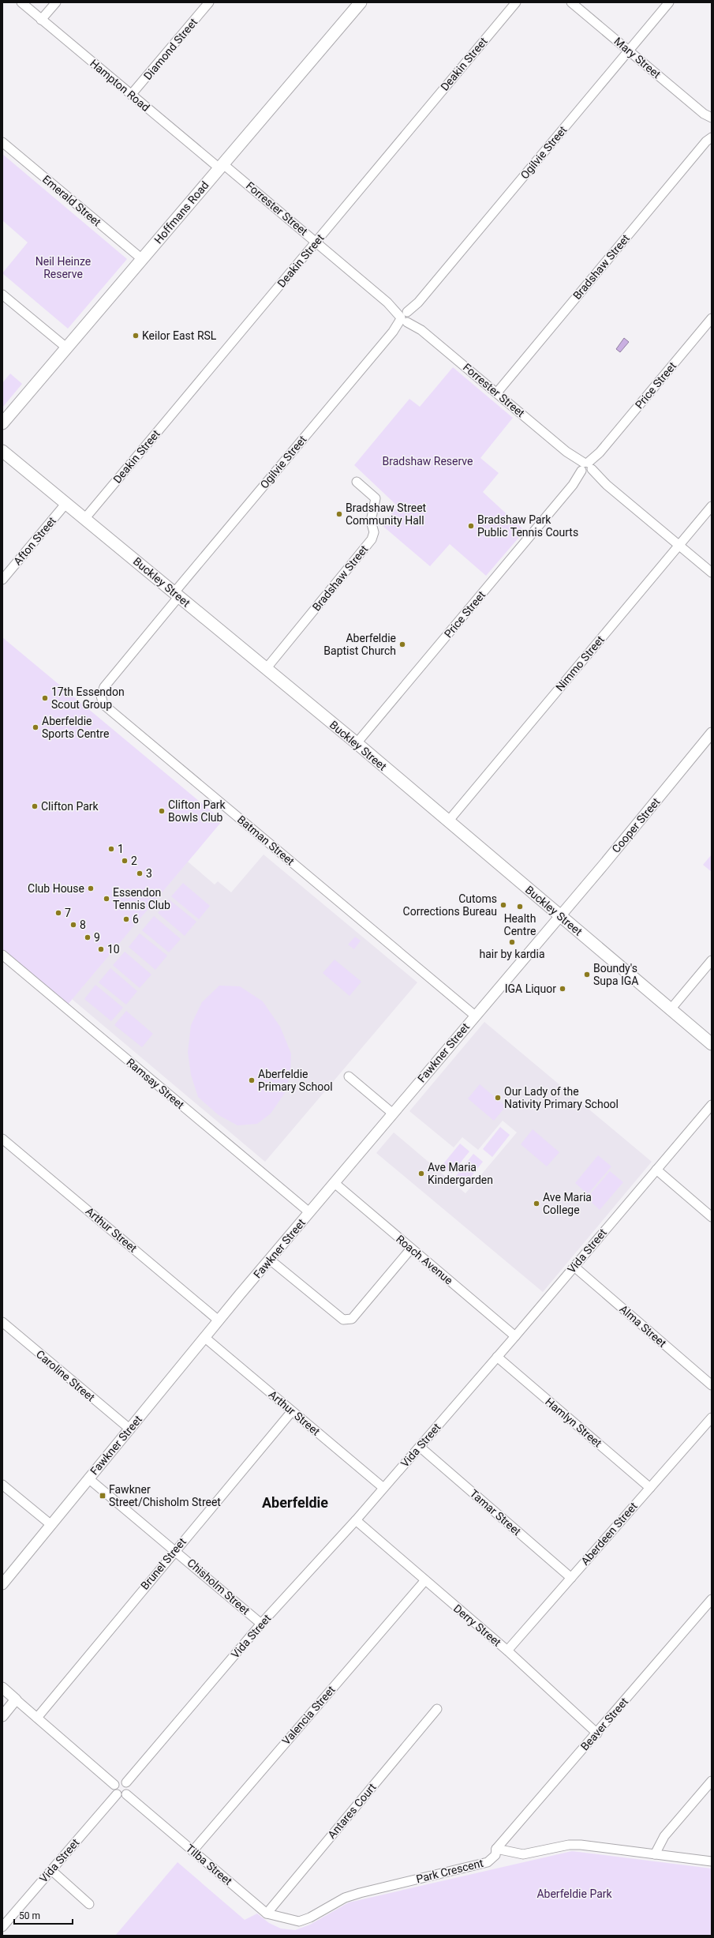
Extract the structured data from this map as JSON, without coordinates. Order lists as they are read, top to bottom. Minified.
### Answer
{"streets":{"main road":["Hoffmans Road","Buckley Street"],"street":["Diamond Street","Mary Street","Deakin Street","Hampton Road","Ogilvie Street","Emerald Street","Forrester Street","Bradshaw Street","Price Street","Afton Street","Nimmo Street","Cooper Street","Batman Street","Fawkner Street","Ramsay Street","Arthur Street","Vida Street","Roach Avenue","Alma Street","Caroline Street","Hamlyn Street","Tamar Street","Aberdeen Street","Brunel Street","Chisholm Street","Derry Street","Valencia Street","Beaver Street","Antares Court","Tilba Street","Park Crescent"]},"crossings":[["Diamond Street","Hampton Road"],["Mary Street","Ogilvie Street"],["Deakin Street","Forrester Street"],["Deakin Street","Buckley Street"],["Hampton Road","Forrester Street"],["Hampton Road","Hoffmans Road"],["Ogilvie Street","Forrester Street"],["Ogilvie Street","Buckley Street"],["Ogilvie Street","Batman Street"],["Emerald Street","Hoffmans Road"],["Forrester Street","Hoffmans Road"],["Forrester Street","Bradshaw Street"],["Forrester Street","Price Street"],["Forrester Street","Nimmo Street"],["Bradshaw Street","Buckley Street"],["Price Street","Buckley Street"],["Afton Street","Buckley Street"],["Buckley Street","Nimmo Street"],["Buckley Street","Cooper Street"],["Buckley Street","Batman Street"],["Buckley Street","Fawkner Street"],["Cooper Street","Fawkner Street"],["Batman Street","Fawkner Street"],["Fawkner Street","Ramsay Street"],["Fawkner Street","Arthur Street"],["Fawkner Street","Roach Avenue"],["Fawkner Street","Caroline Street"],["Fawkner Street","Chisholm Street"],["Arthur Street","Vida Street"],["Arthur Street","Brunel Street"],["Vida Street","Roach Avenue"],["Vida Street","Alma Street"],["Vida Street","Hamlyn Street"],["Vida Street","Tamar Street"],["Vida Street","Chisholm Street"],["Vida Street","Derry Street"],["Vida Street","Tilba Street"],["Hamlyn Street","Aberdeen Street"],["Tamar Street","Aberdeen Street"],["Aberdeen Street","Derry Street"],["Brunel Street","Chisholm Street"],["Derry Street","Valencia Street"],["Derry Street","Beaver Street"],["Valencia Street","Tilba Street"],["Beaver Street","Park Crescent"],["Antares Court","Tilba Street"],["Tilba Street","Park Crescent"]],"districts":["Aberfeldie"],"parks":["Neil Heinze Reserve","Bradshaw Reserve","Aberfeldie Park"],"places":{"other":["Keilor East RSL","Bradshaw Street Community Hall","Bradshaw Park Public Tennis Courts","Aberfeldie Baptist Church","17th Essendon Scout Group","Aberfeldie Sports Centre","Clifton Park","Clifton Park Bowls Club","1","2","3","Club House","Essendon Tennis Club","Cutoms Corrections Bureau","Health Centre","7","6","8","9","hair by kardia","10","Boundy's Supa IGA","IGA Liquor","Aberfeldie Primary School","Our Lady of the Nativity Primary School","Ave Maria Kindergarden","Ave Maria College"],"transit":["Fawkner Street/Chisholm Street"]},"scale_bar":"50 m"}
